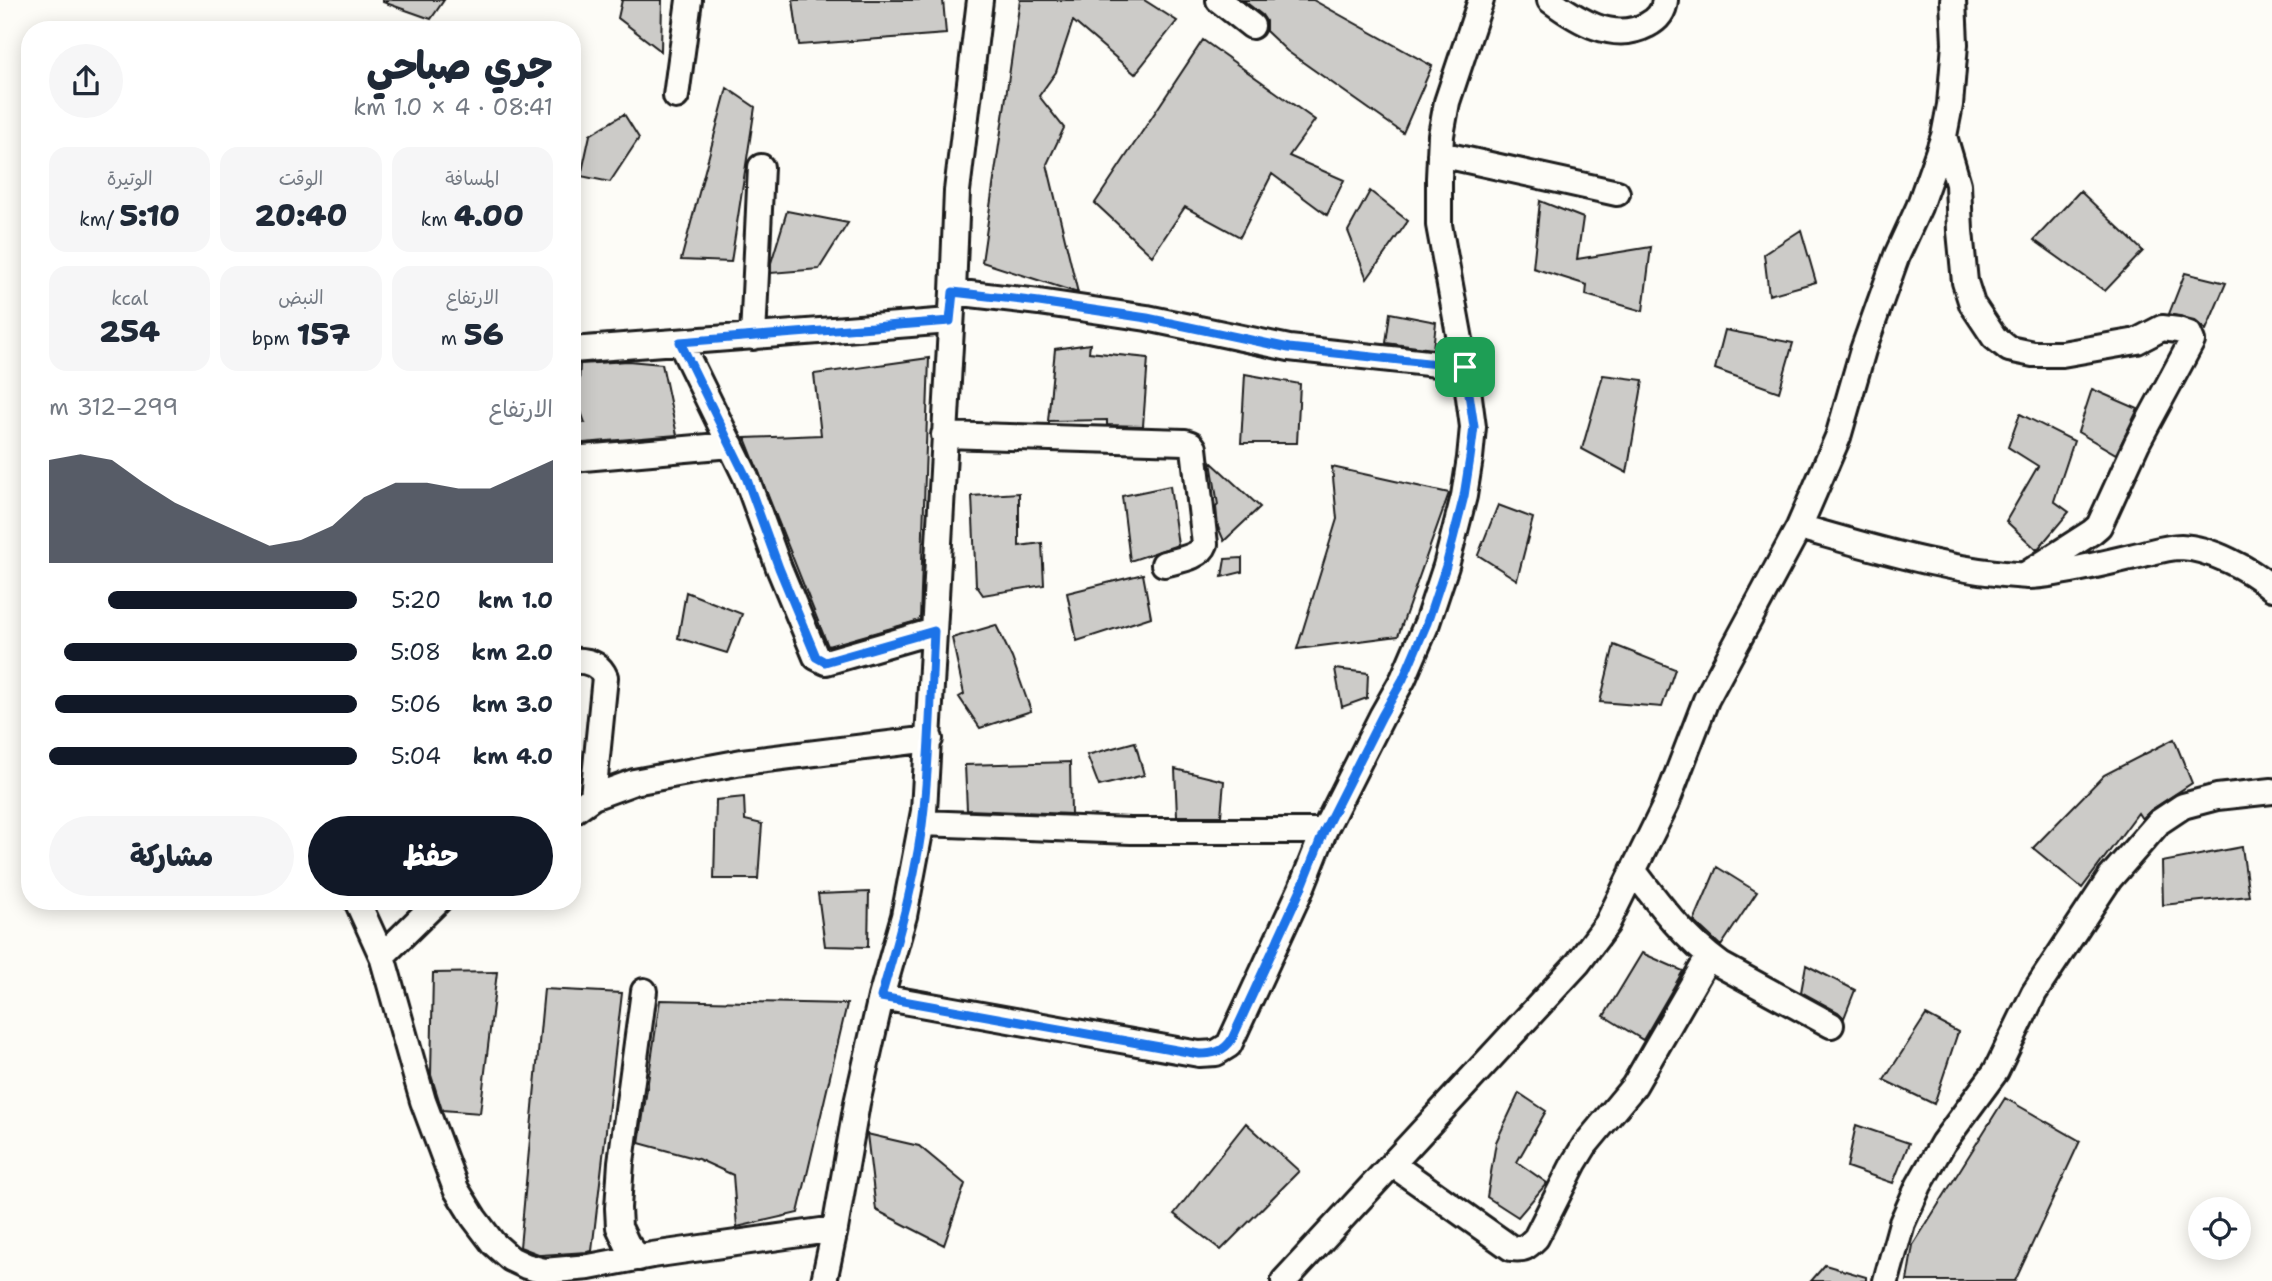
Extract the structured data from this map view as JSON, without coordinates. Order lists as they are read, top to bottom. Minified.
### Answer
{"page":{"heading":["جري صباحي","08:41 · 4 × 1.0 km"],"stats":[["المسافة","4.00 km"],["الوقت","20:40"],["الوتيرة","5:10 /km"],["الارتفاع","56 m"],["النبض","157 bpm"],["kcal","254"]],"chart":["الارتفاع","299–312 m"],"list":[{"name":"1.0 km","note":"5:20"},{"name":"2.0 km","note":"5:08"},{"name":"3.0 km","note":"5:06"},{"name":"4.0 km","note":"5:04"}],"buttons":["حفظ","مشاركة"]}}
